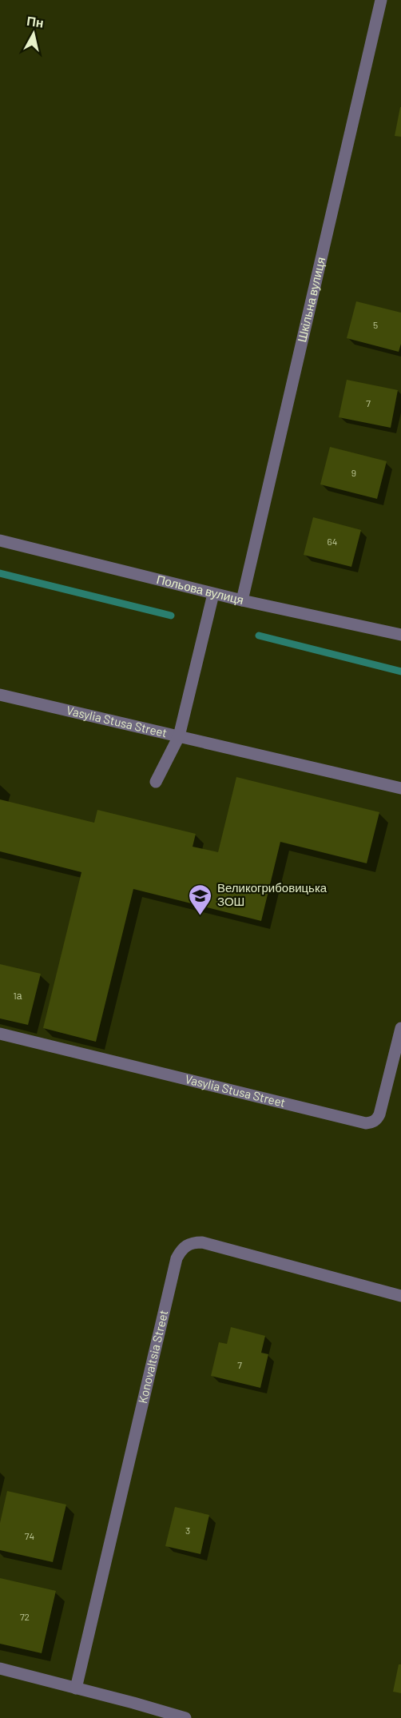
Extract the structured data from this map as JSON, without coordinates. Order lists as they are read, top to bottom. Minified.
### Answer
{"streets":{"street":["Шкільна вулиця","Польова вулиця","Vasylia Stusa Street","Konovaltsia Street"]},"crossings":[["Шкільна вулиця","Польова вулиця"]],"places":{"school or university":["Великогрибовицька ЗОШ"]},"house_numbers":["5","7","9","64","1а","7","3","74","72"],"north":"top"}
